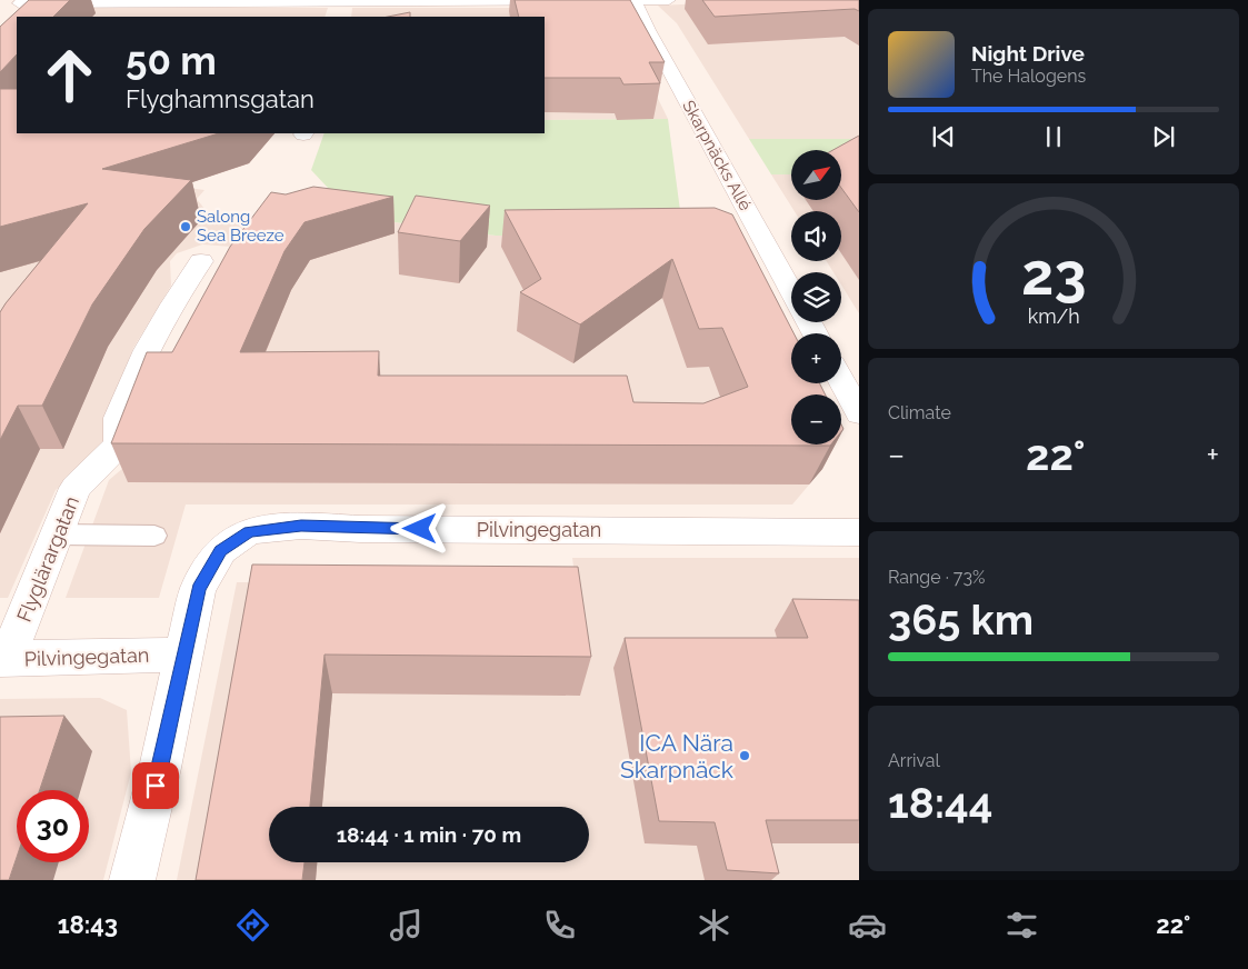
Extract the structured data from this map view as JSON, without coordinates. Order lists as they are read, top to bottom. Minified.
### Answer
{"streets":{"street":["Skarpnäcks Allé","Pilvingegatan","Flyglärargatan"]},"crossings":[["Pilvingegatan","Flyglärargatan"]],"places":["Salong Sea Breeze","ICA Nära Skarpnäck"],"north":"top right","page":{"turn":["50 m","Flyghamnsgatan"],"song":["Night Drive","The Halogens"],"map_buttons":["+","−"],"tile":["Climate",["Range · 73%","365 km"],["Arrival","18:44"]],"heat":["−","22°","+"],"limit":"30","trip":"18:44 · 1 min · 70 m","tabs":["18:43","22°"],"gauge":["23","km/h"]}}
